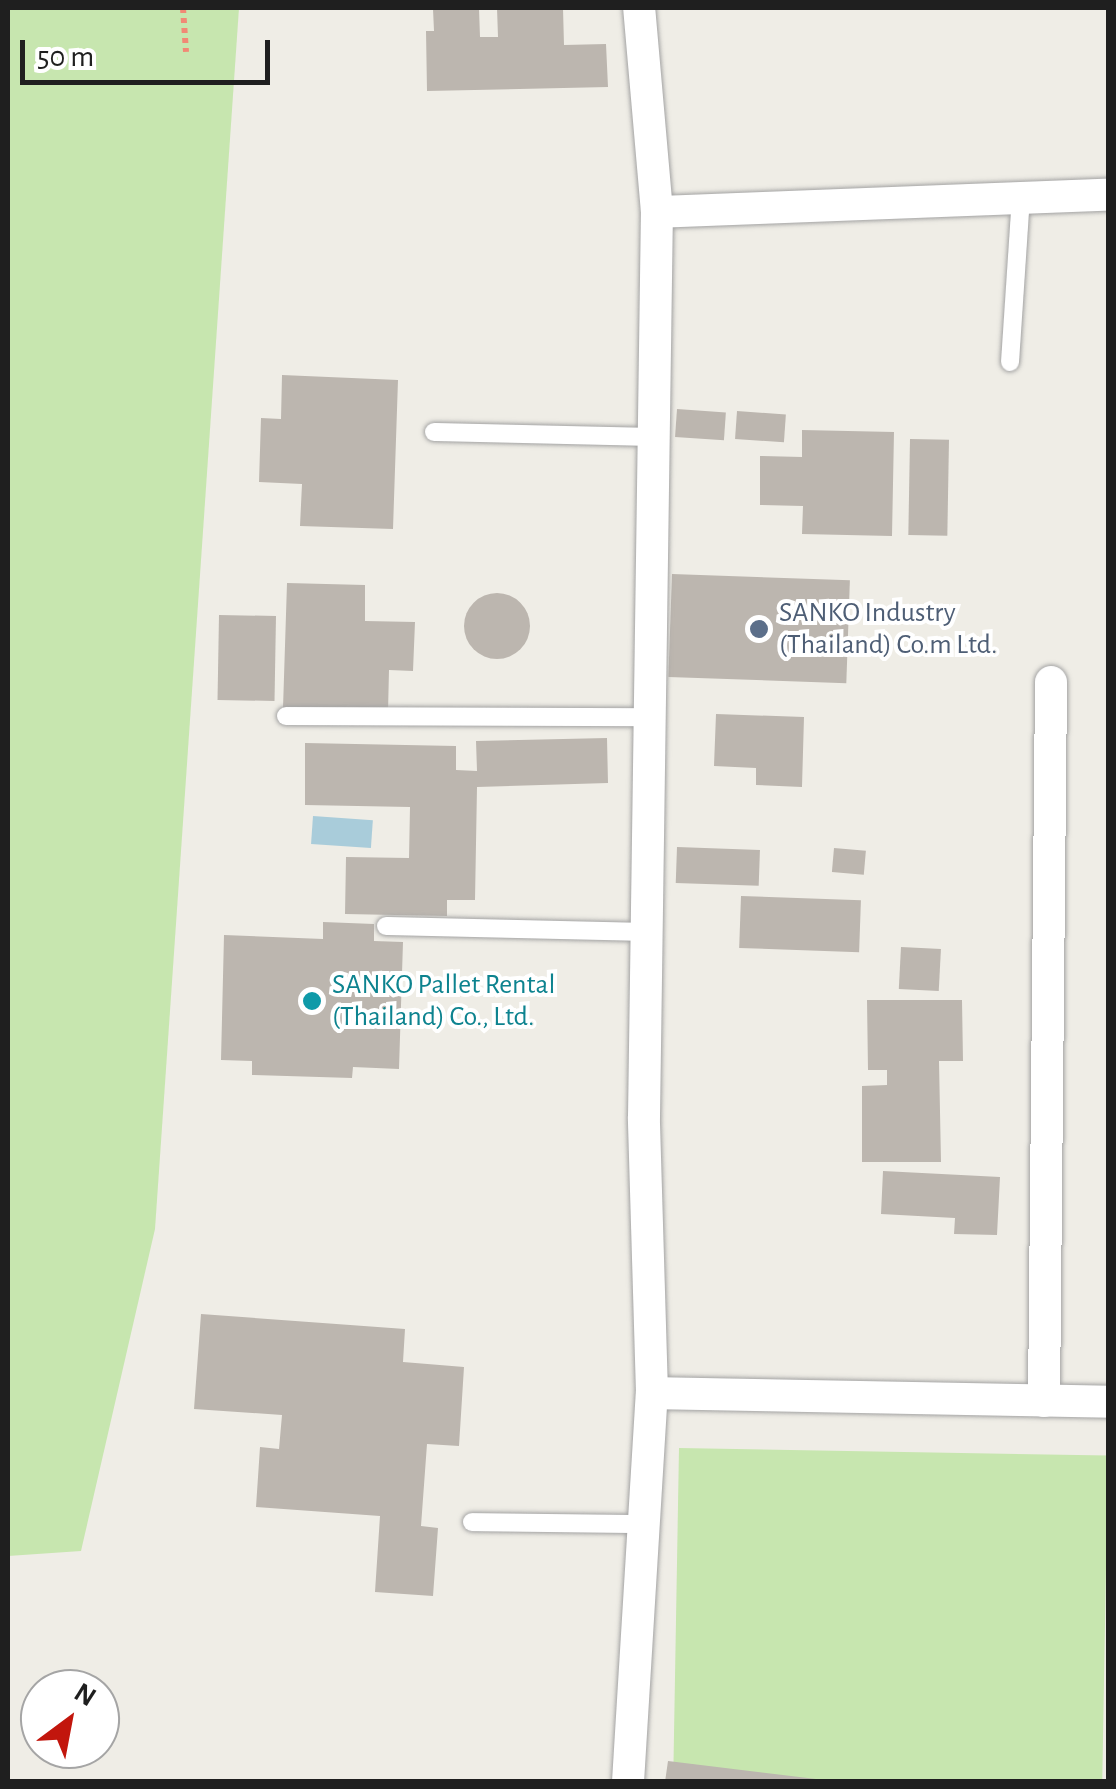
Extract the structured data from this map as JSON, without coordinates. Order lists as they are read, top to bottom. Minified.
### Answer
{"places":["SANKO Industry (Thailand) Co.m Ltd.","SANKO Pallet Rental (Thailand) Co., Ltd."],"scale_bar":"50 m","north":"top right"}
